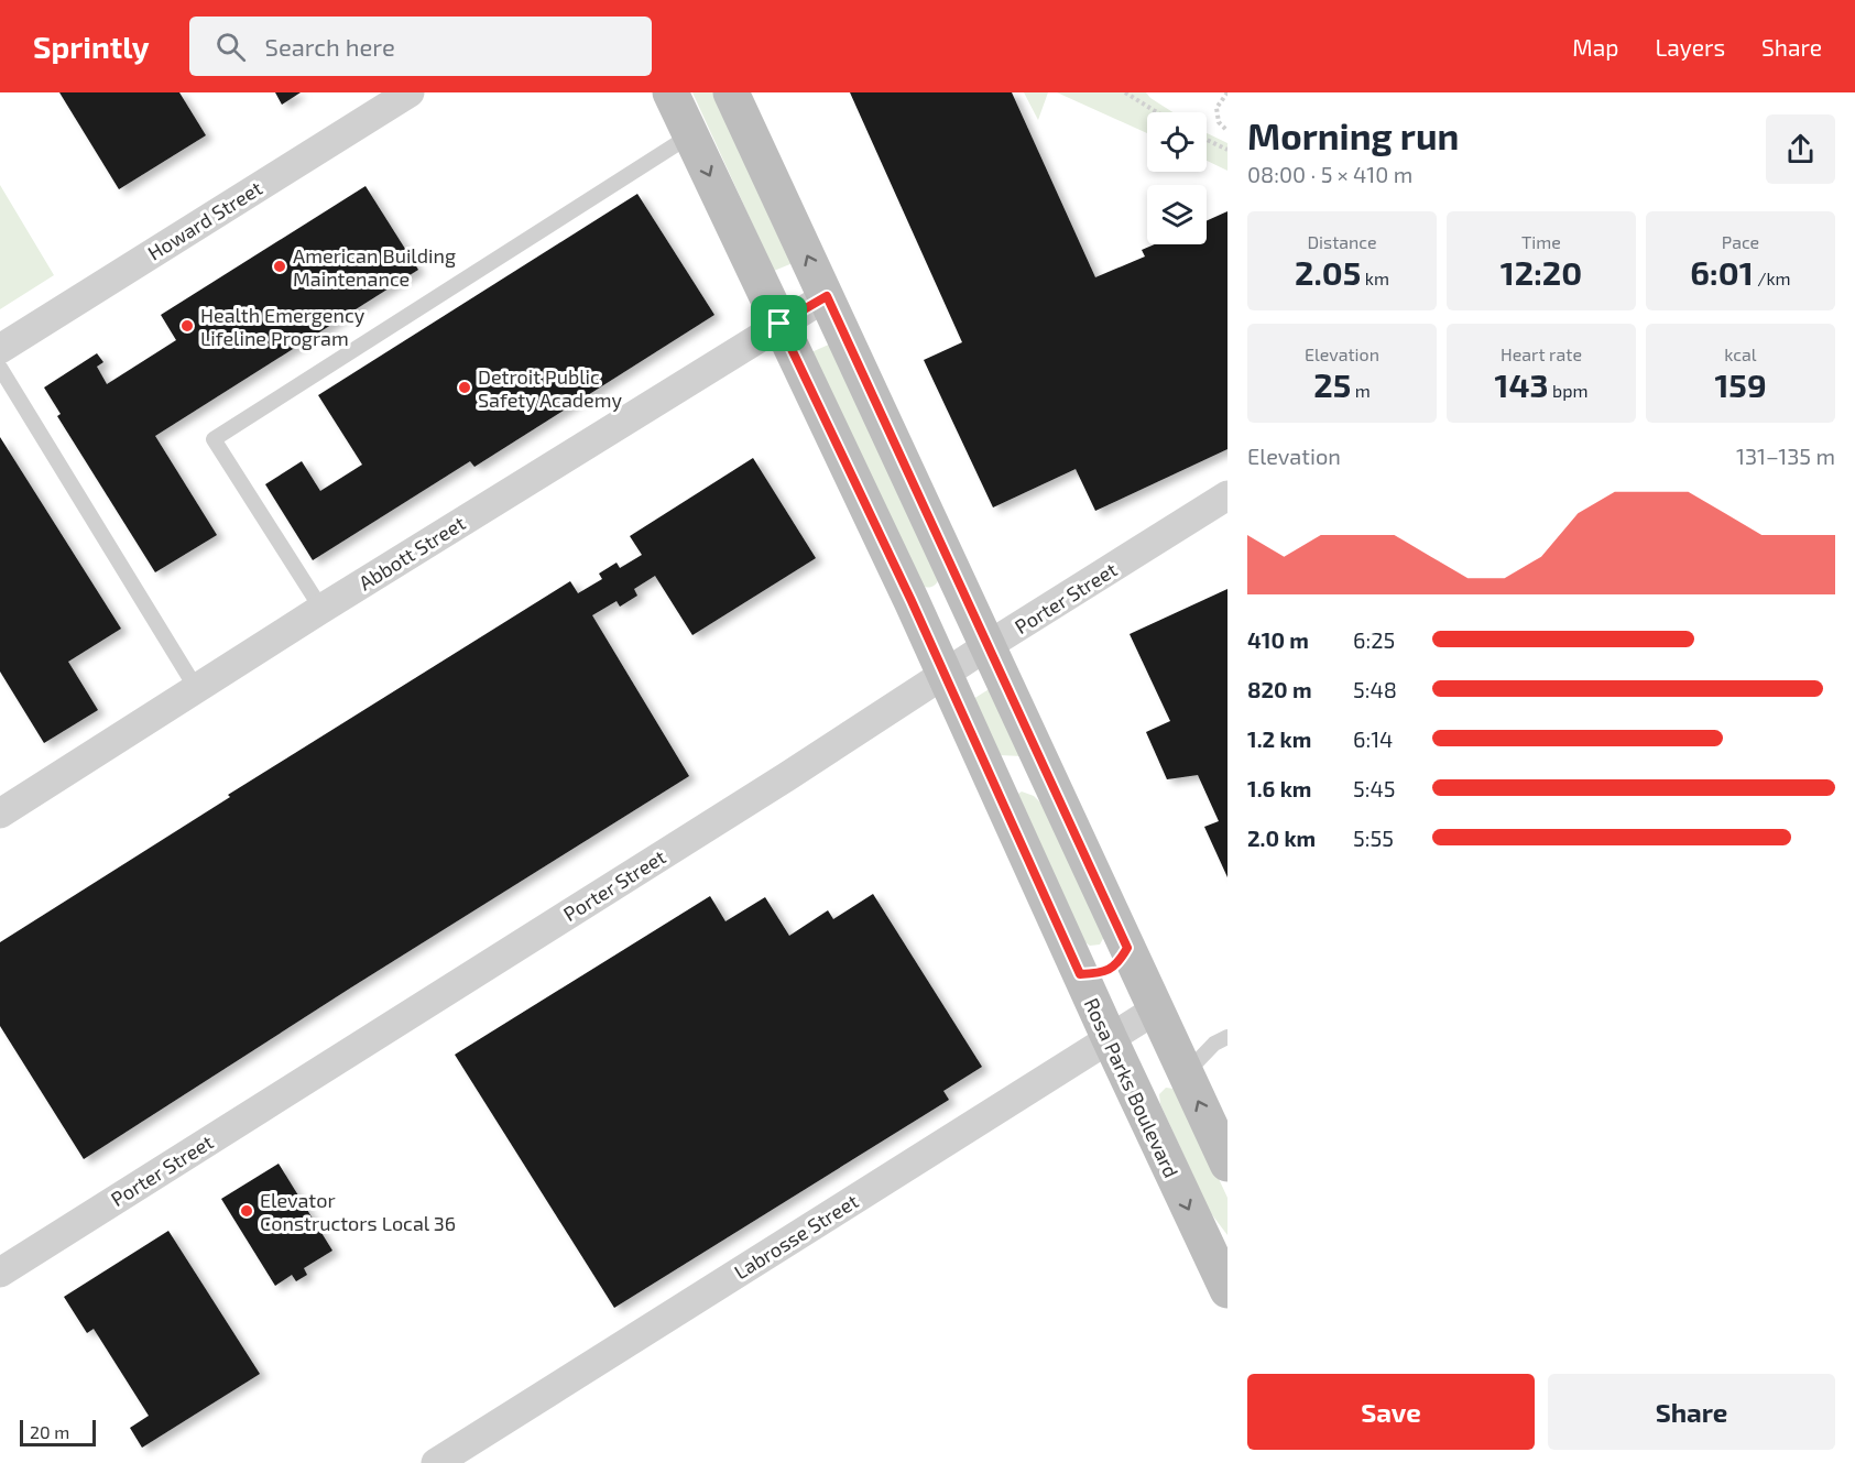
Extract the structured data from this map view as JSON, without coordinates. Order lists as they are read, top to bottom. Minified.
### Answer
{"streets":{"main road":["Rosa Parks Boulevard"],"street":["Howard Street","Abbott Street","Porter Street","Labrosse Street"]},"crossings":[["Abbott Street","Rosa Parks Boulevard"],["Porter Street","Rosa Parks Boulevard"],["Rosa Parks Boulevard","Labrosse Street"]],"places":["American Building Maintenance","Health Emergency Lifeline Program","Detroit Public Safety Academy","Elevator Constructors Local 36"],"scale_bar":"20 m","page":{"header":"Sprintly","search":"Search here","nav":["Map","Layers","Share"],"heading":["Morning run","08:00 · 5 × 410 m"],"stats":[["Distance","2.05 km"],["Time","12:20"],["Pace","6:01 /km"],["Elevation","25 m"],["Heart rate","143 bpm"],["kcal","159"]],"chart":["Elevation","131–135 m"],"list":[{"name":"410 m","note":"6:25"},{"name":"820 m","note":"5:48"},{"name":"1.2 km","note":"6:14"},{"name":"1.6 km","note":"5:45"},{"name":"2.0 km","note":"5:55"}],"buttons":["Save","Share"],"scale":"20 m"}}
